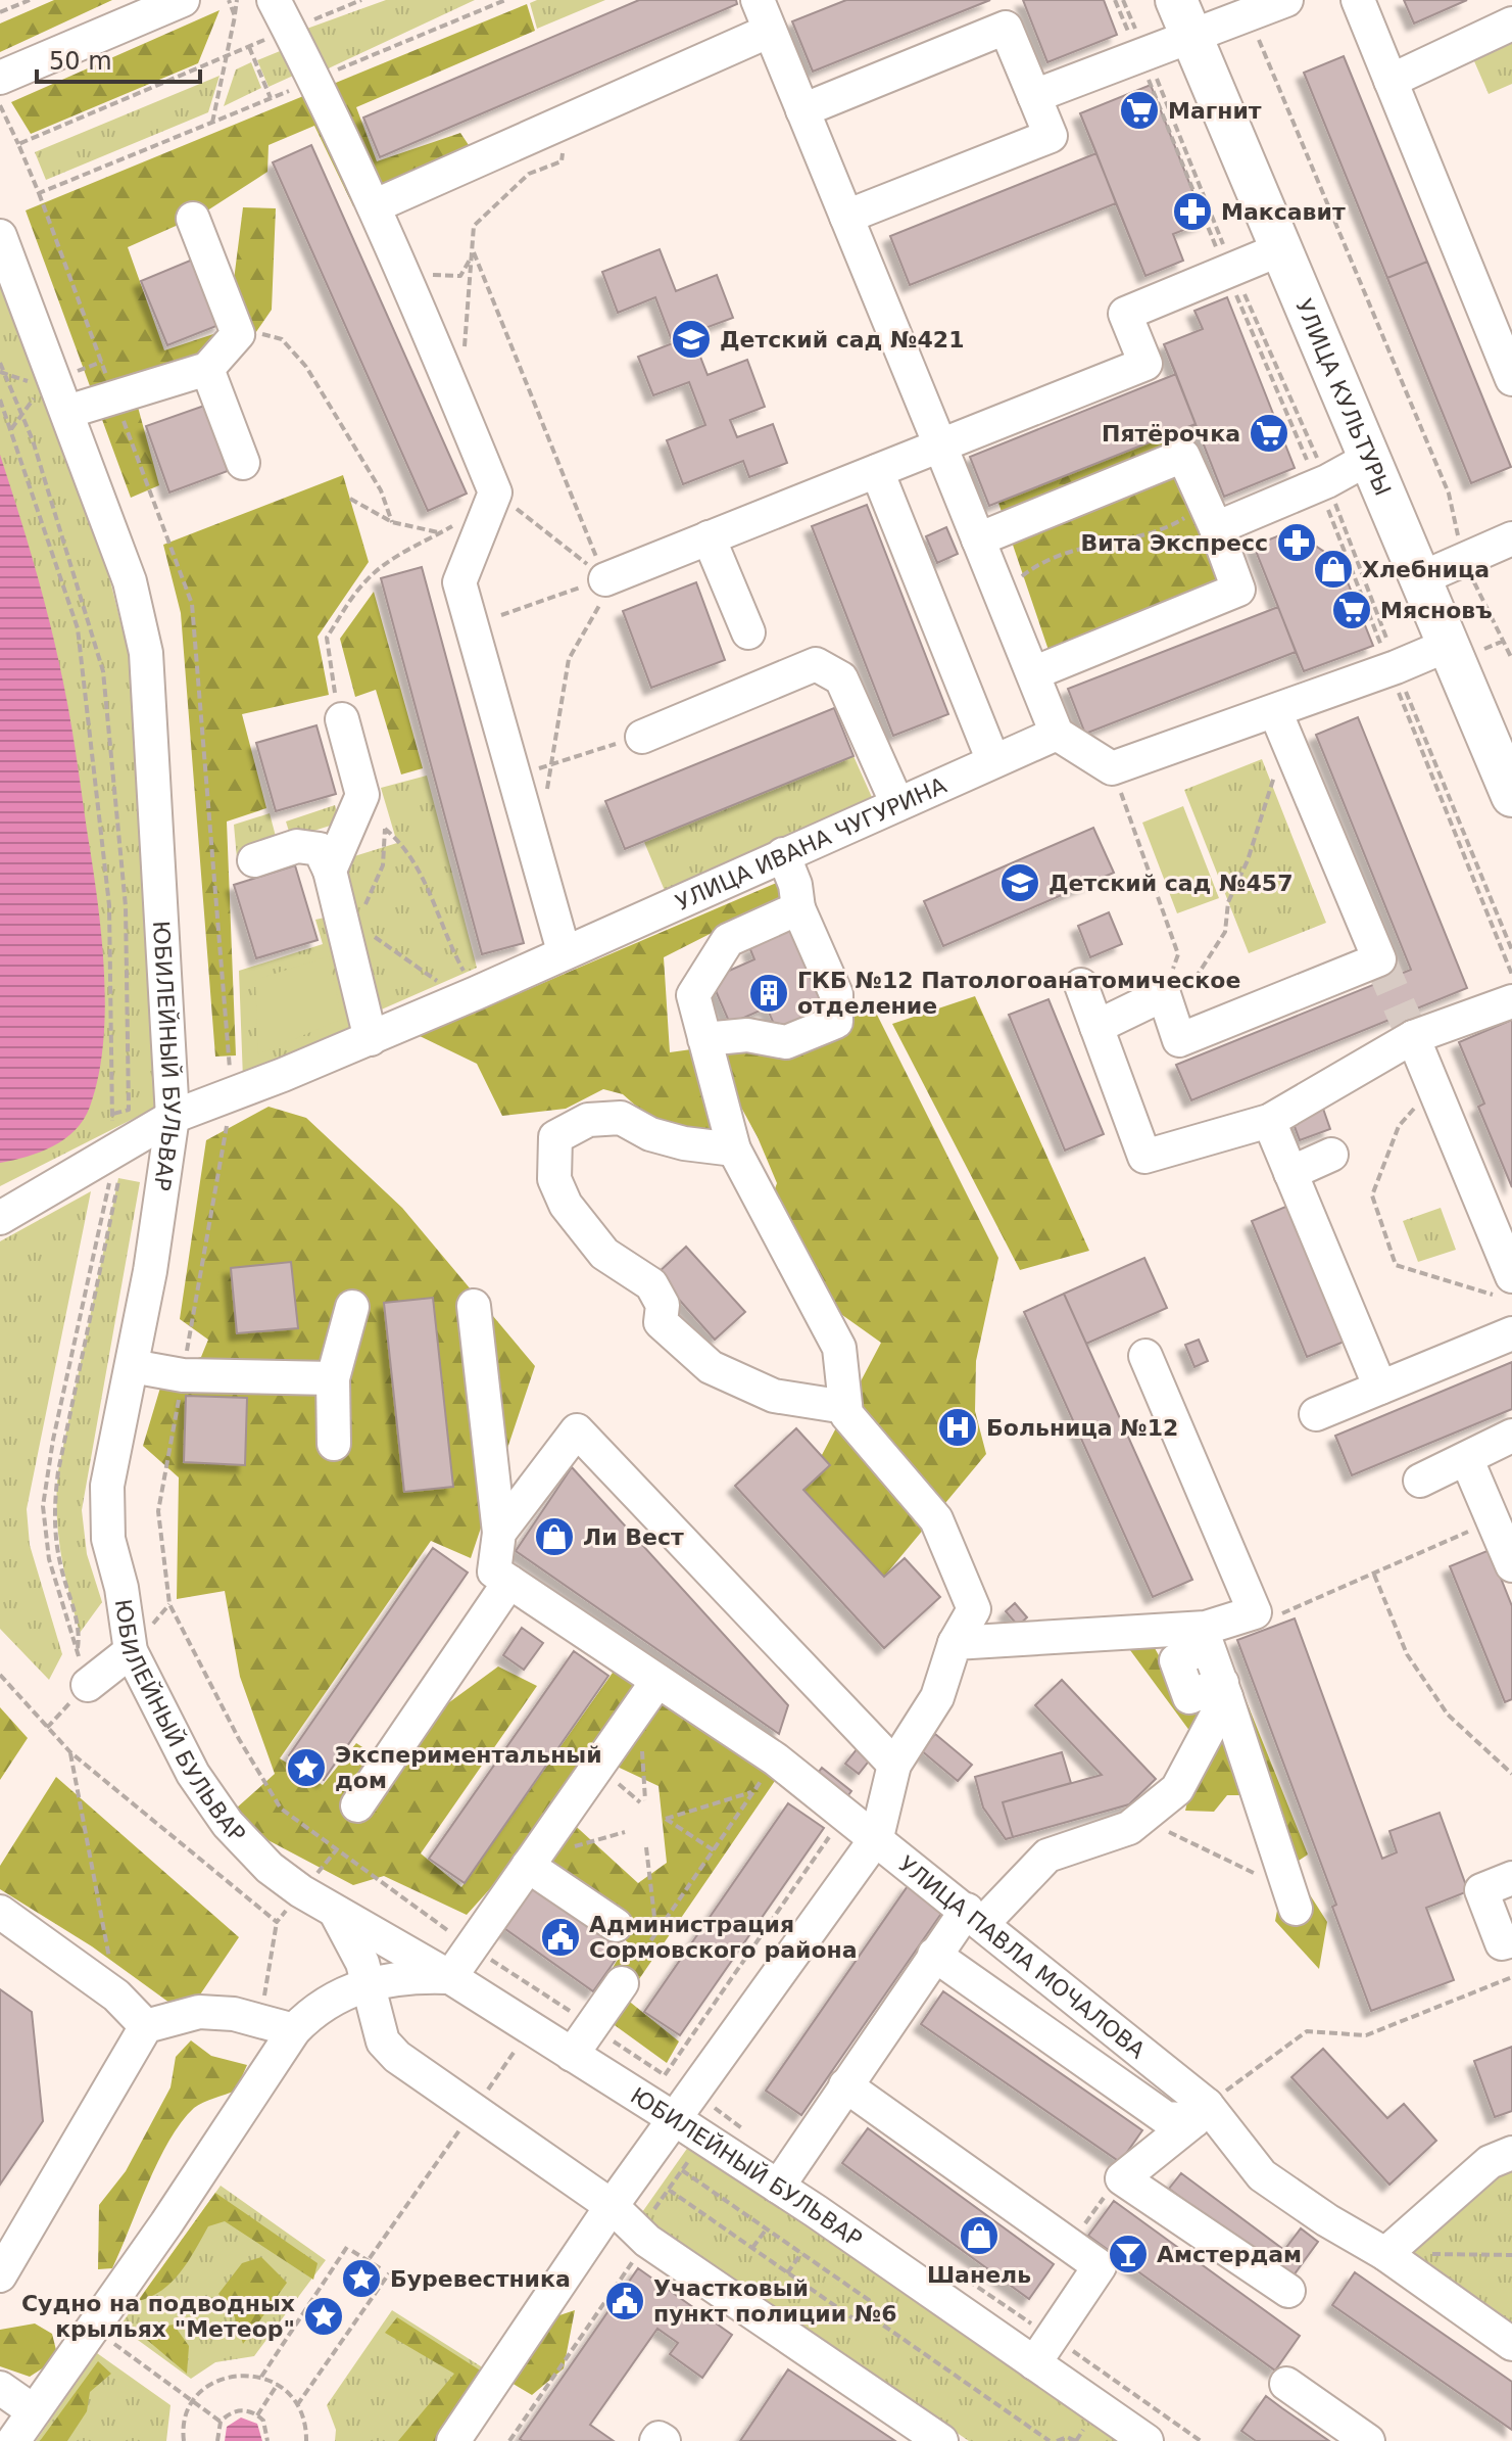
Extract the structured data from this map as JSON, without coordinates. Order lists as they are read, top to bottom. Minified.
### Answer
{"streets":{"main road":["УЛИЦА КУЛЬТУРЫ"],"street":["УЛИЦА ИВАНА ЧУГУРИНА","ЮБИЛЕЙНЫЙ БУЛЬВАР","УЛИЦА ПАВЛА МОЧАЛОВА"]},"crossings":[["УЛИЦА ИВАНА ЧУГУРИНА","ЮБИЛЕЙНЫЙ БУЛЬВАР"]],"places":{"supermarket":["Магнит","Пятёрочка","Мясновъ"],"pharmacy":["Максавит","Вита Экспресс"],"school or university":["Детский сад №421","Детский сад №457"],"shop":["Хлебница","Ли Вест","Шанель"],"building":["ГКБ №12 Патологоанатомическое отделение"],"hospital":["Больница №12"],"place":["Экспериментальный дом","Буревестника","Судно на подводных крыльях \"Метеор\""],"public building":["Администрация Сормовского района","Участковый пункт полиции №6"],"bar":["Амстердам"]},"scale_bar":"50 m"}
